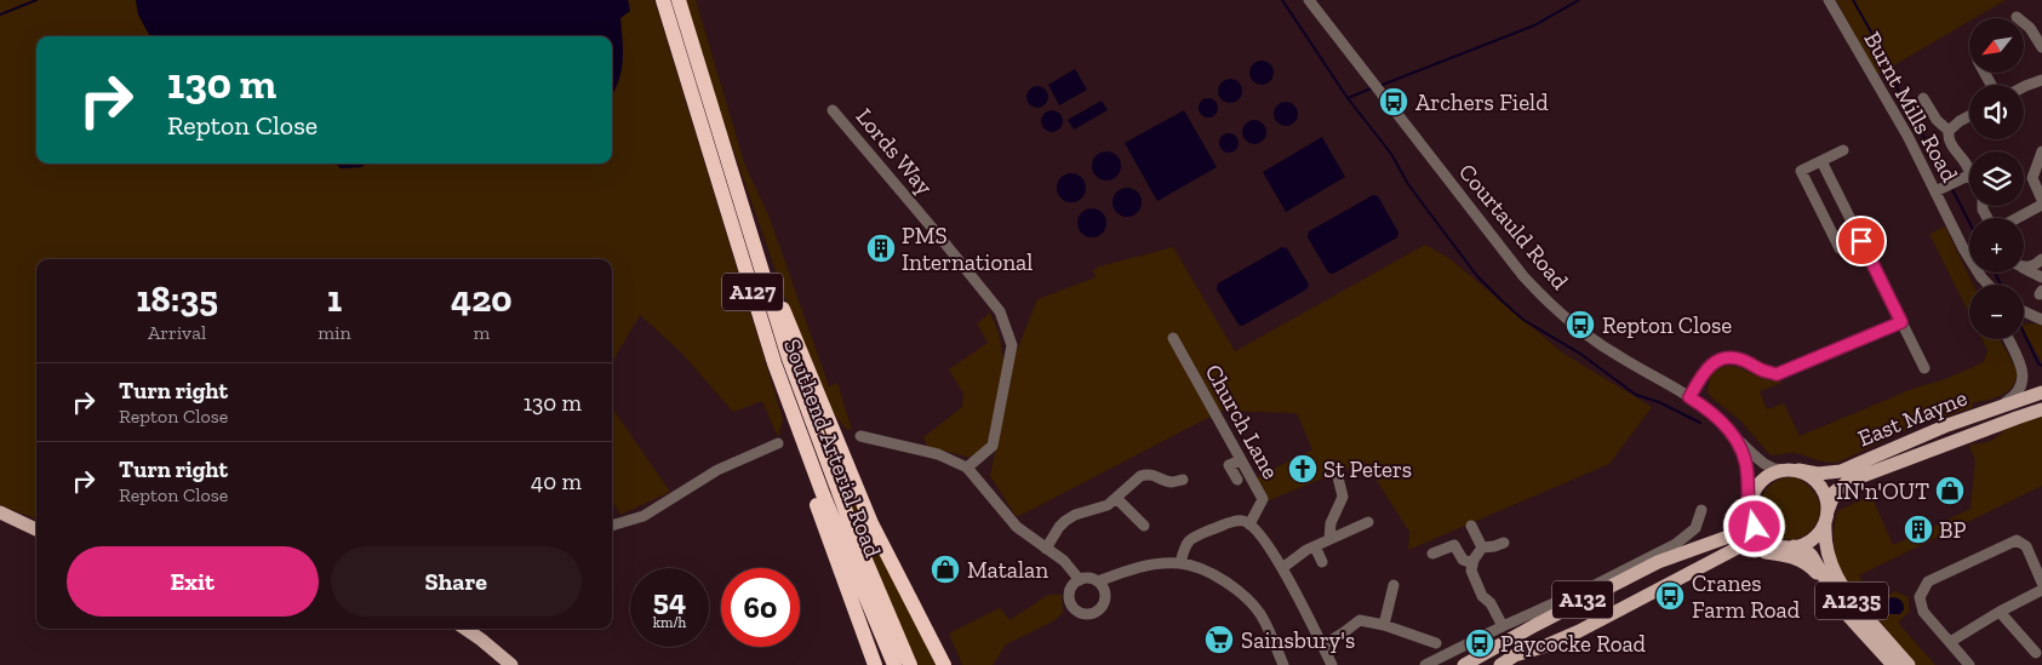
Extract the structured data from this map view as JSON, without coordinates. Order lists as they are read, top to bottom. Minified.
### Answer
{"streets":{"highway":["A127","Southend Arterial Road"],"main road":["East Mayne","A132","A1235"],"street":["Burnt Mills Road","Lords Way","Courtauld Road","Church Lane"]},"crossings":[["Courtauld Road","East Mayne"],["Courtauld Road","A132"],["Courtauld Road","A1235"],["A127","Southend Arterial Road"],["East Mayne","A132"],["East Mayne","A1235"],["A132","A1235"]],"places":{"bus stop":["Archers Field","Repton Close","Cranes Farm Road","Paycocke Road"],"building":["PMS International","BP"],"church":["St Peters"],"shop":["IN'n'OUT","Matalan"],"supermarket":["Sainsbury's"]},"north":"bottom left","page":{"map_buttons":["+","−"],"turn":["130 m","Repton Close"],"eta":["18:35","Arrival","1","min","420","m"],"list":[{"name":"Turn right","note":"Repton Close","value":"130 m"},{"name":"Turn right","note":"Repton Close","value":"40 m"}],"buttons":["Exit","Share"],"speed":"54 km/h","limit":"60"}}
